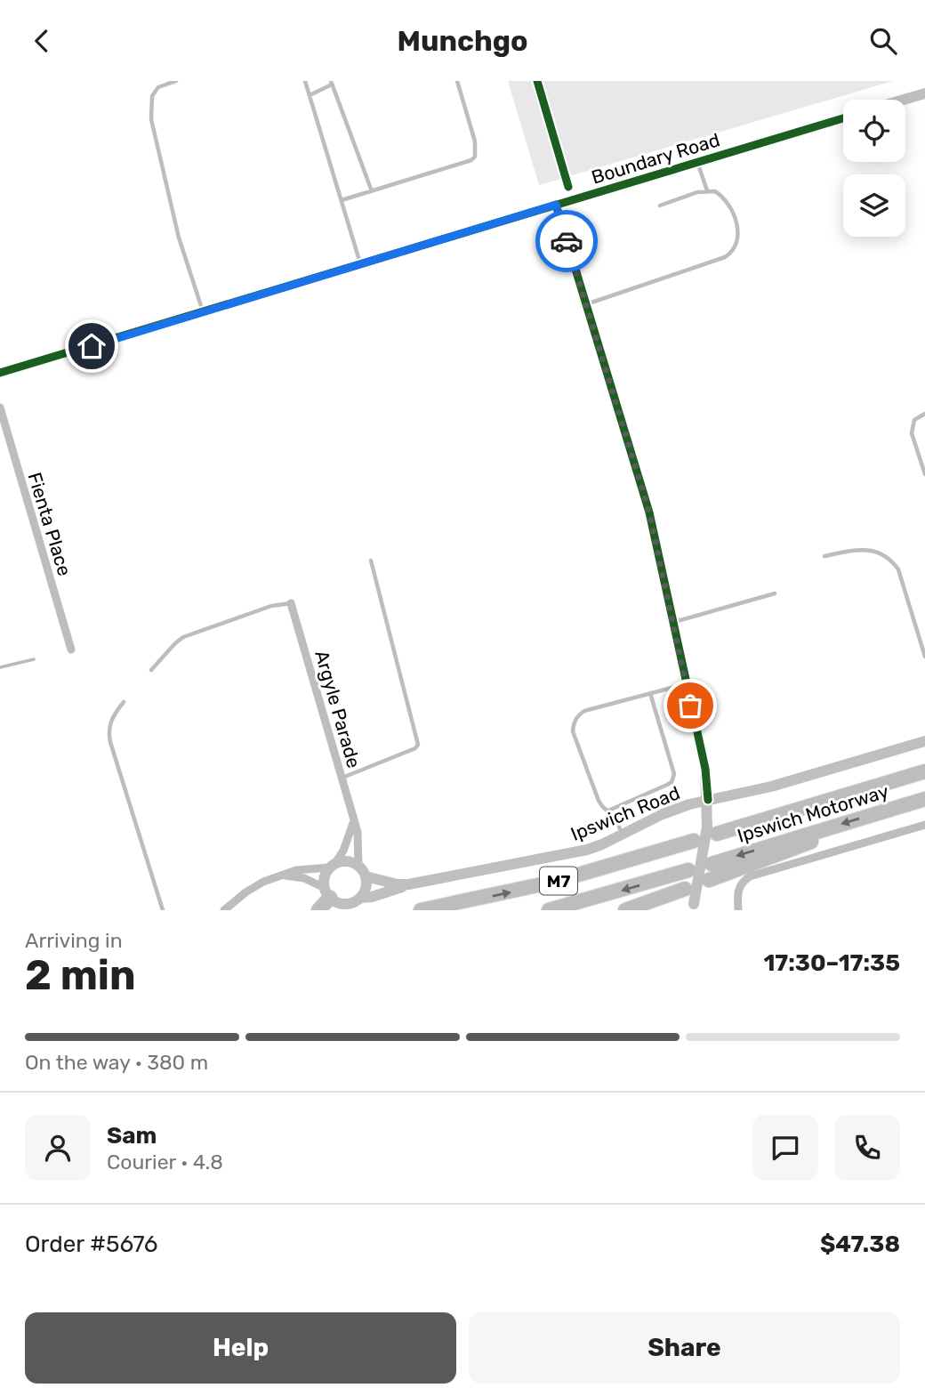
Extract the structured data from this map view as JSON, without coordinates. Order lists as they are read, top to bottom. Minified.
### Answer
{"streets":{"highway":["Ipswich Motorway","M7"],"street":["Boundary Road","Fienta Place","Argyle Parade","Ipswich Road"]},"crossings":[["Argyle Parade","Ipswich Road"]],"page":{"header":"Munchgo","heading":["2 min","Arriving in","17:30–17:35"],"panel":["Sam","Courier · 4.8","Order #5676","$47.38"],"bar":"On the way · 380 m","buttons":["Help","Share"]}}
